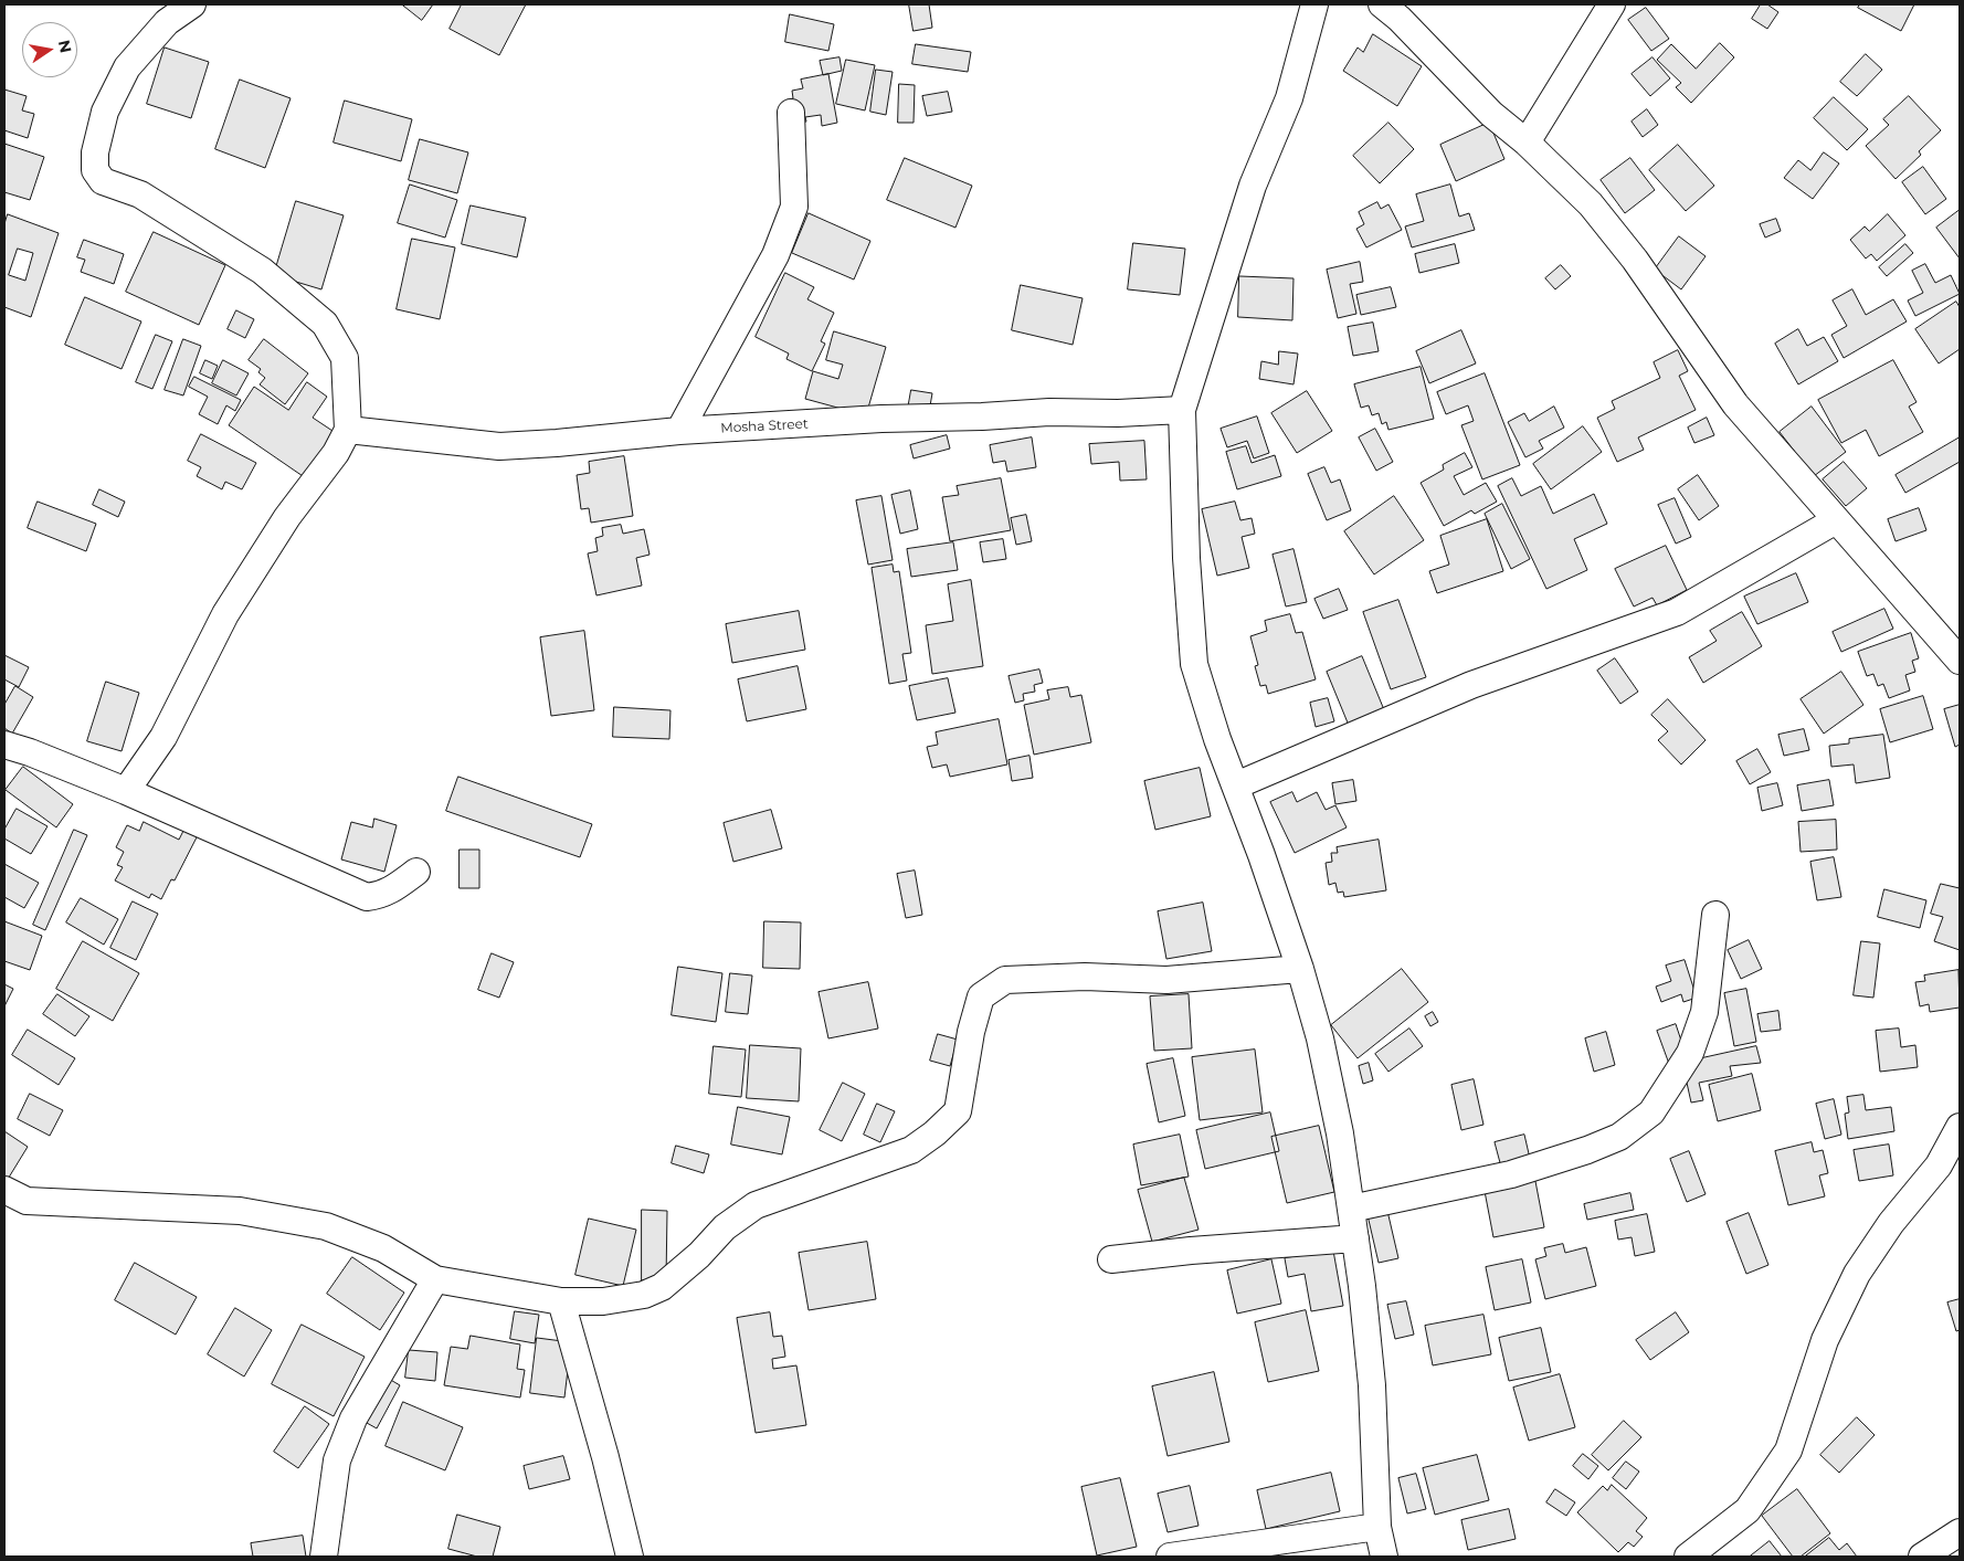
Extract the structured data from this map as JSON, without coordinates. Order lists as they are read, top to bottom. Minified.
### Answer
{"streets":{"street":["Mosha Street"]},"north":"right"}
